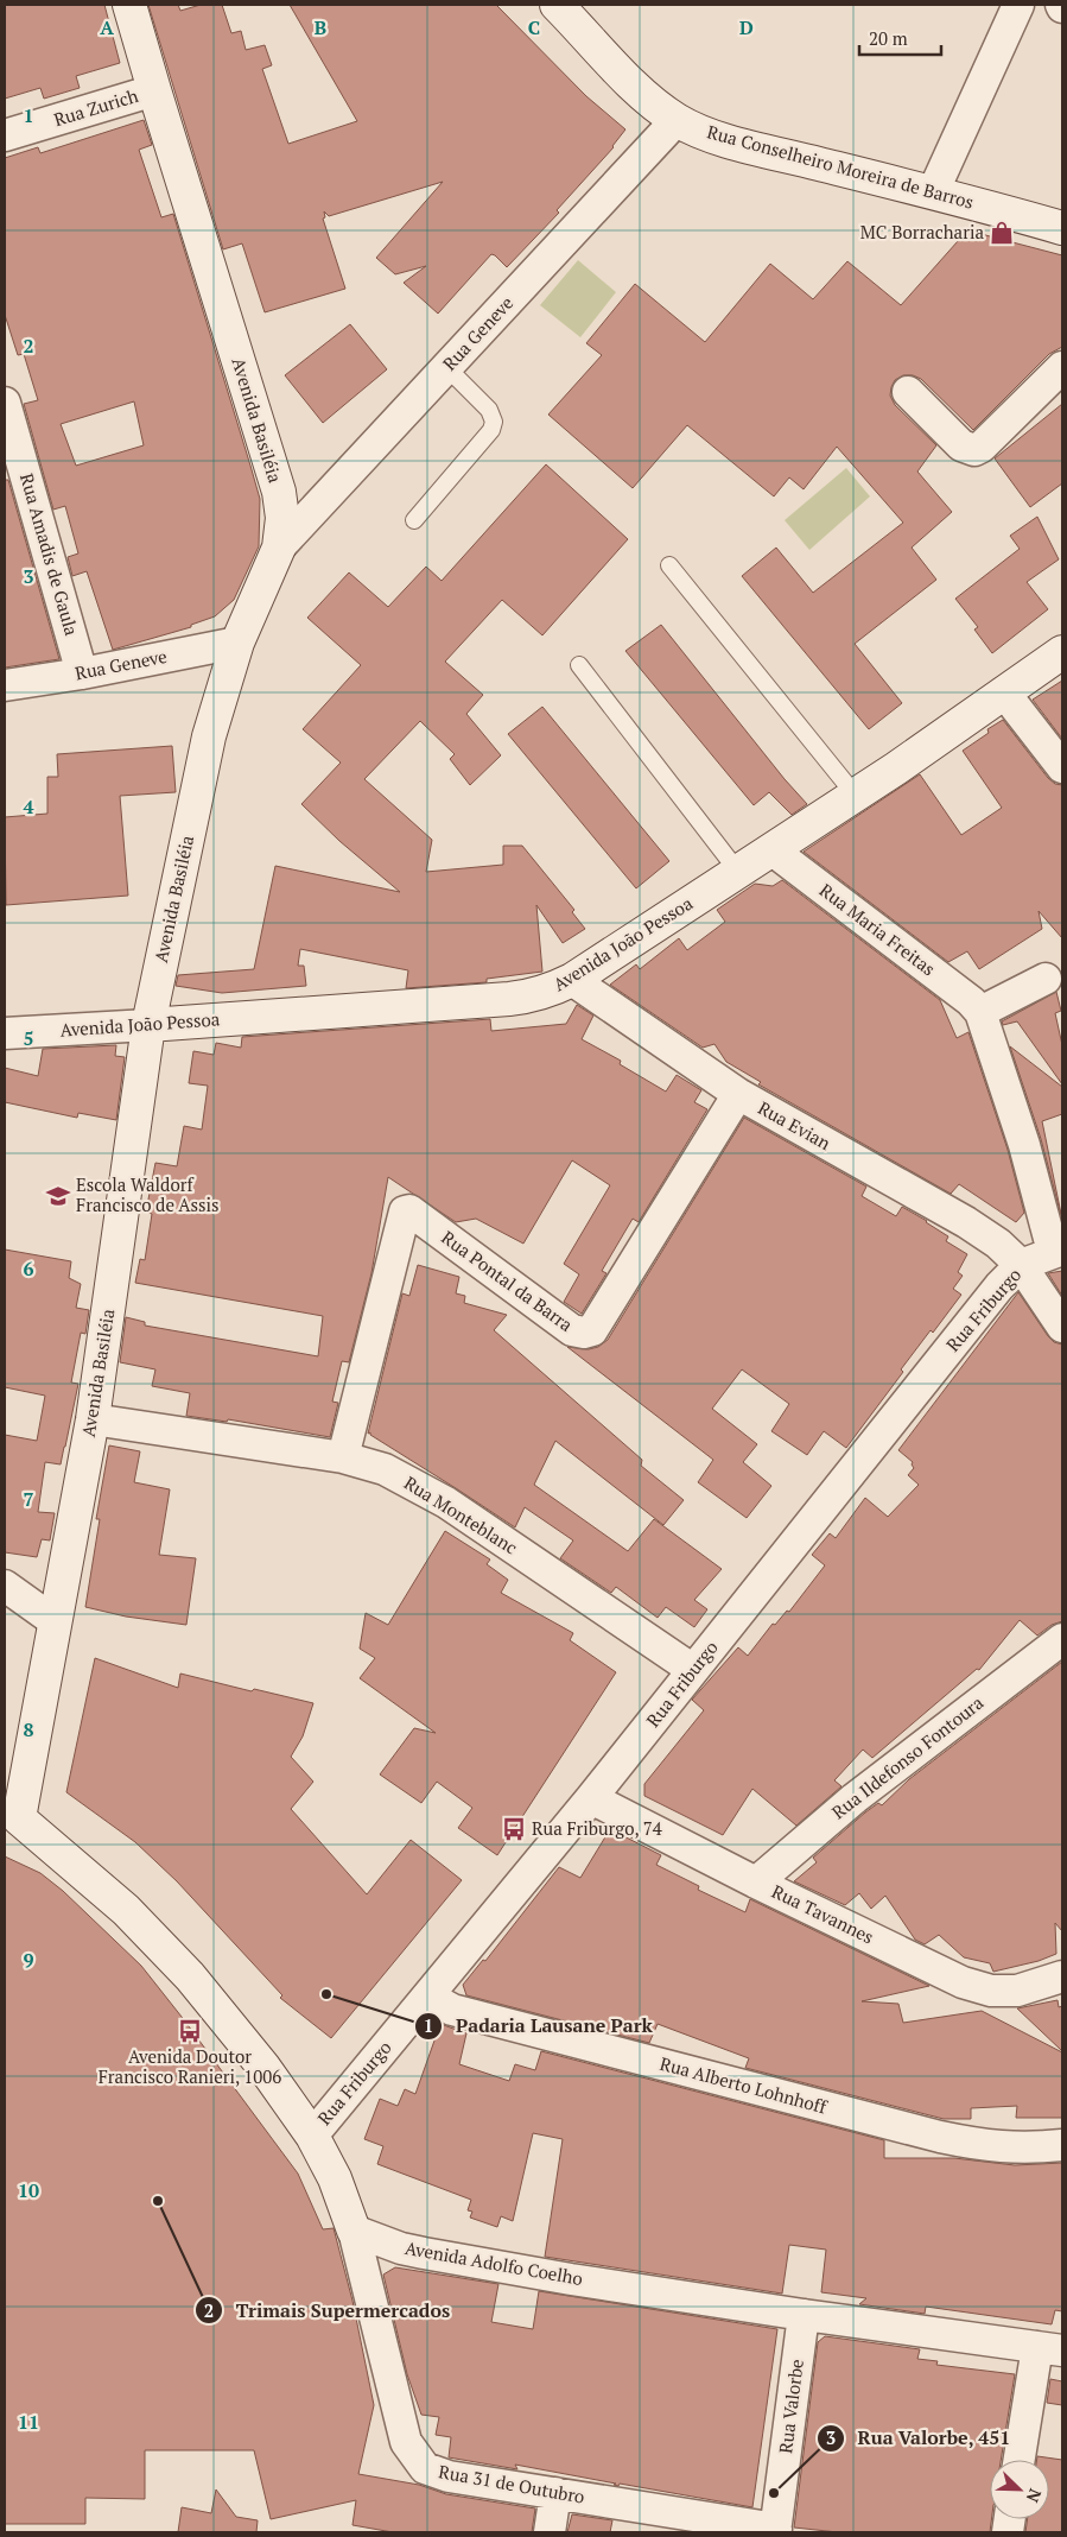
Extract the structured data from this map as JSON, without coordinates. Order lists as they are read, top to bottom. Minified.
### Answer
{"streets":{"street":["Rua Zurich","Rua Conselheiro Moreira de Barros","Rua Geneve","Avenida Basiléia","Rua Amadis de Gaula","Rua Maria Freitas","Avenida João Pessoa","Rua Evian","Rua Pontal da Barra","Rua Friburgo","Rua Monteblanc","Rua Ildefonso Fontoura","Rua Tavannes","Rua Alberto Lohnhoff","Avenida Adolfo Coelho","Rua Valorbe","Rua 31 de Outubro"]},"crossings":[["Rua Zurich","Avenida Basiléia"],["Rua Conselheiro Moreira de Barros","Rua Geneve"],["Rua Geneve","Avenida Basiléia"],["Rua Geneve","Rua Amadis de Gaula"],["Avenida Basiléia","Avenida João Pessoa"],["Avenida Basiléia","Rua Monteblanc"],["Rua Maria Freitas","Avenida João Pessoa"],["Rua Maria Freitas","Rua Friburgo"],["Avenida João Pessoa","Rua Evian"],["Rua Evian","Rua Pontal da Barra"],["Rua Evian","Rua Friburgo"],["Rua Pontal da Barra","Rua Monteblanc"],["Rua Friburgo","Rua Monteblanc"],["Rua Friburgo","Rua Tavannes"],["Rua Friburgo","Rua Alberto Lohnhoff"],["Rua Ildefonso Fontoura","Rua Tavannes"],["Avenida Adolfo Coelho","Rua Valorbe"],["Avenida Adolfo Coelho","Rua 31 de Outubro"],["Rua Valorbe","Rua 31 de Outubro"]],"places":{"shop":["MC Borracharia"],"school or university":["Escola Waldorf Francisco de Assis"],"bus stop":["Rua Friburgo, 74","Avenida Doutor Francisco Ranieri, 1006"],"other":["Padaria Lausane Park","Trimais Supermercados","Rua Valorbe, 451"]},"scale_bar":"20 m","north":"bottom right","grid":{"columns":["A","B","C","D"],"rows":["1","2","3","4","5","6","7","8","9","10","11"]}}
